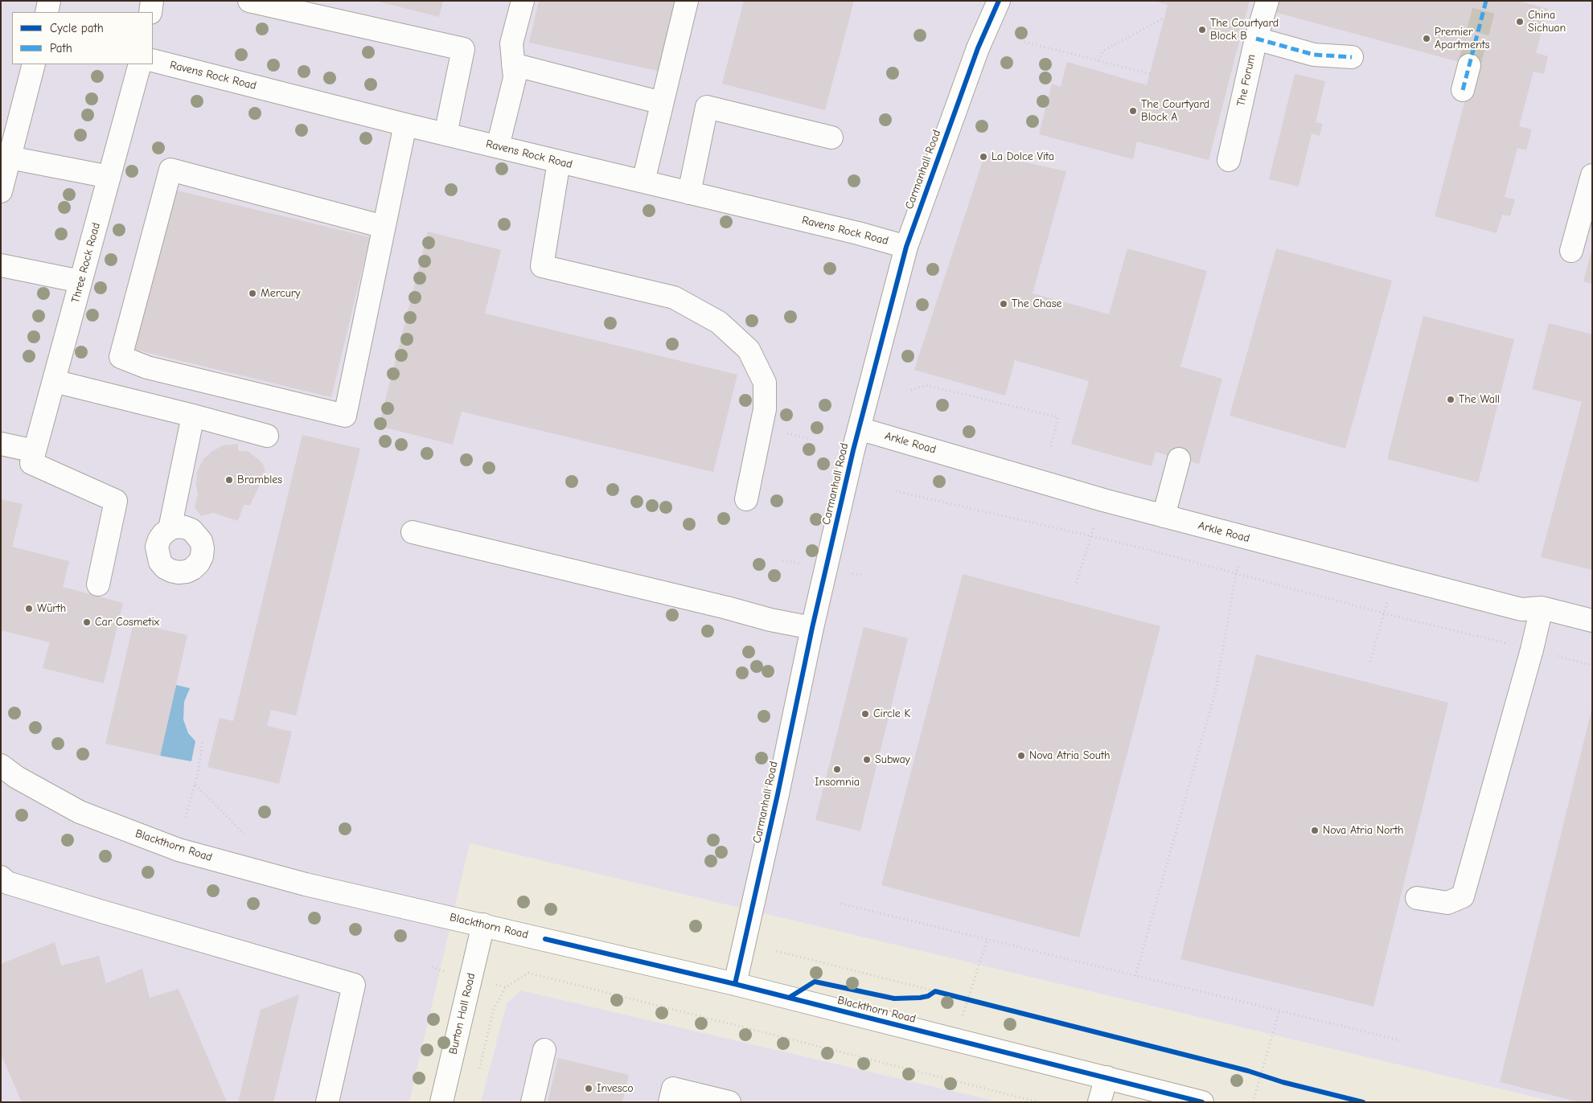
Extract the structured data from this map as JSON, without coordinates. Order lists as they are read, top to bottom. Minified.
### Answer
{"streets":{"street":["Ravens Rock Road","The Forum","Carmanhall Road","Three Rock Road","Arkle Road","Blackthorn Road","Burton Hall Road"]},"crossings":[["Ravens Rock Road","Carmanhall Road"],["Carmanhall Road","Arkle Road"],["Carmanhall Road","Blackthorn Road"],["Blackthorn Road","Burton Hall Road"]],"places":["China Sichuan","The Courtyard Block B","Premier Apartments","The Courtyard Block A","La Dolce Vita","Mercury","The Chase","The Wall","Brambles","Würth","Car Cosmetix","Circle K","Nova Atria South","Subway","Insomnia","Nova Atria North","Invesco"],"legend":["Cycle path","Path"]}
